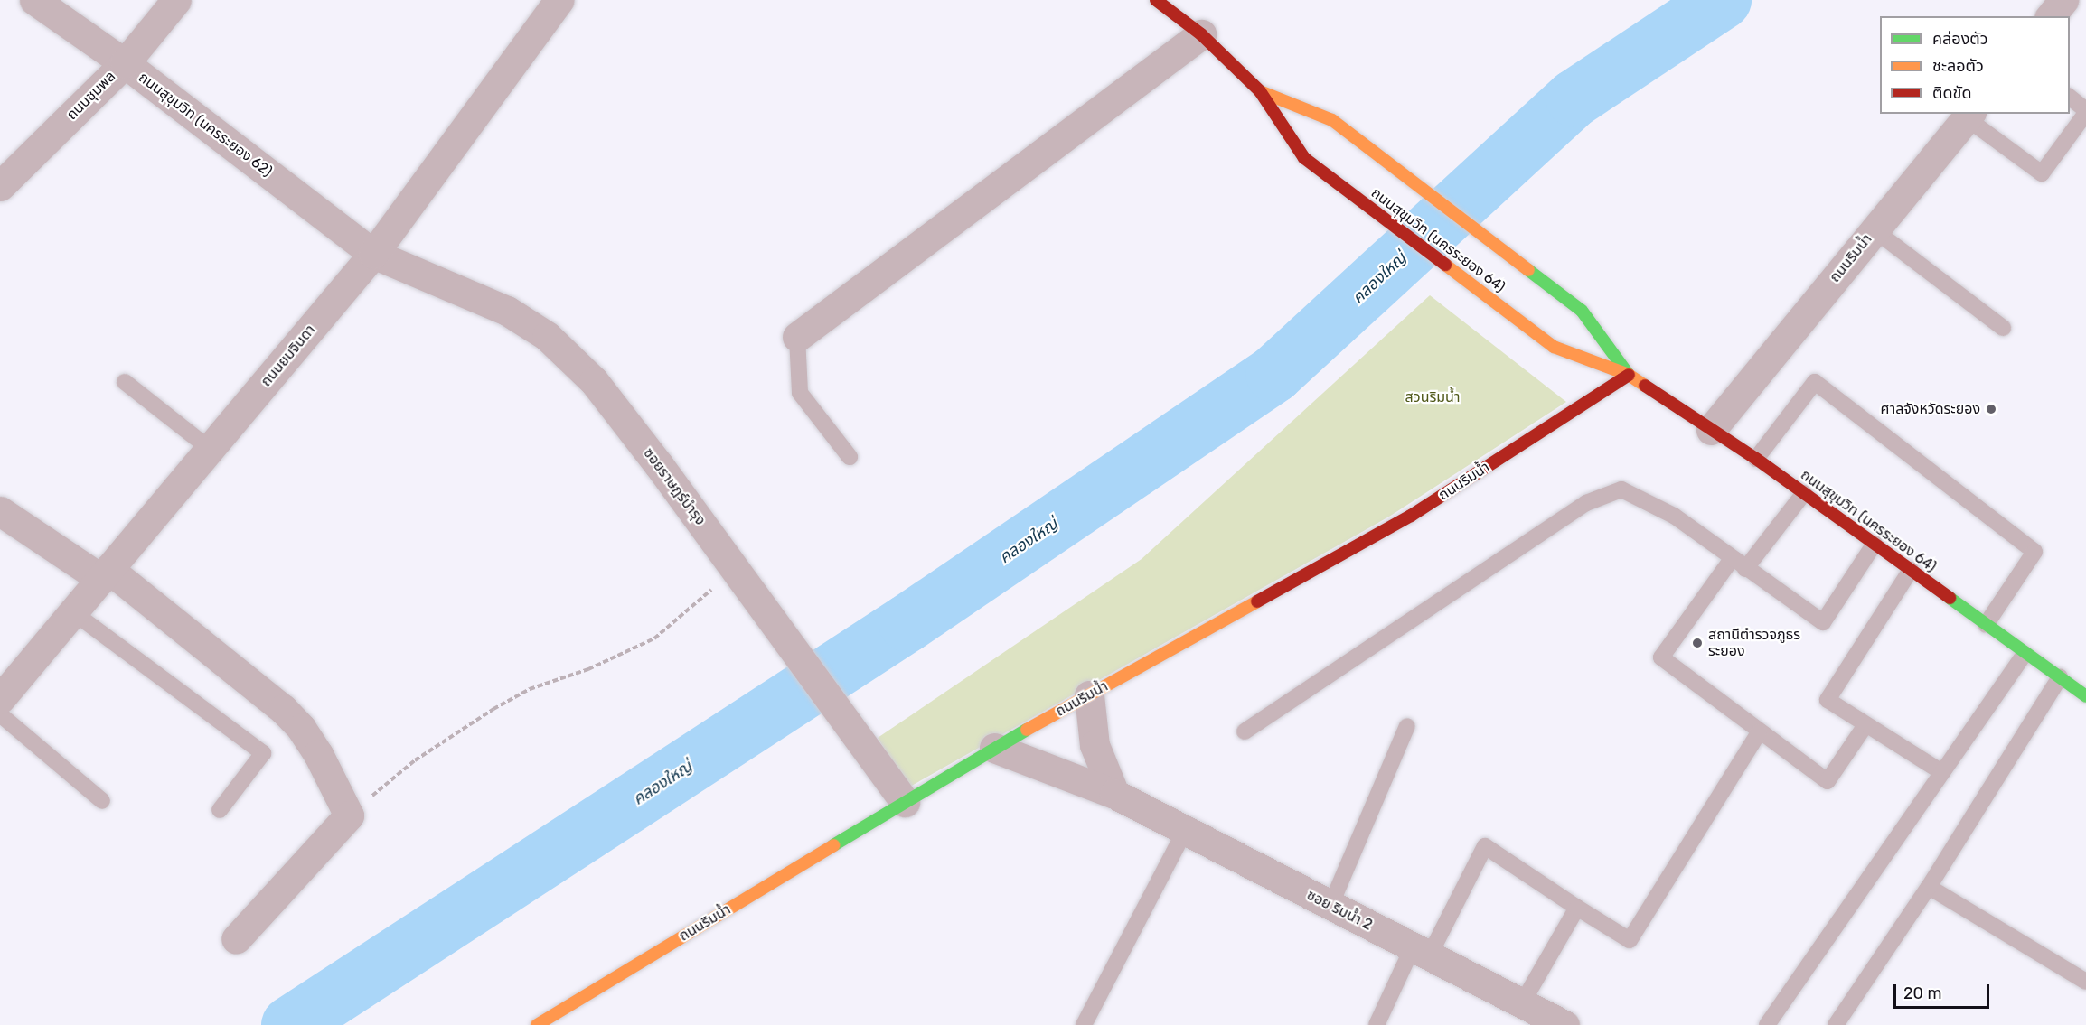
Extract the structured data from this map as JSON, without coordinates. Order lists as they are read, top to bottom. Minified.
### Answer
{"streets":{"street":["ถนนชุมพล","ถนนสุขุมวิท (นครระยอง 62)","ถนนสุขุมวิท (นครระยอง 64)","ถนนริมน้ำ","ถนนยมจินดา","ซอยราษฎร์บำรุง","ซอย ริมน้ำ 2"]},"crossings":[["ถนนชุมพล","ถนนสุขุมวิท (นครระยอง 62)"],["ถนนสุขุมวิท (นครระยอง 62)","ถนนยมจินดา"],["ถนนสุขุมวิท (นครระยอง 62)","ซอยราษฎร์บำรุง"],["ถนนสุขุมวิท (นครระยอง 64)","ถนนริมน้ำ"],["ถนนริมน้ำ","ซอยราษฎร์บำรุง"],["ถนนริมน้ำ","ซอย ริมน้ำ 2"],["ถนนยมจินดา","ซอยราษฎร์บำรุง"]],"water":["คลองใหญ่"],"parks":["สวนริมน้ำ"],"places":["ศาลจังหวัดระยอง","สถานีตำรวจภูธร ระยอง"],"legend":["คล่องตัว","ชะลอตัว","ติดขัด"],"scale_bar":"20 m"}
